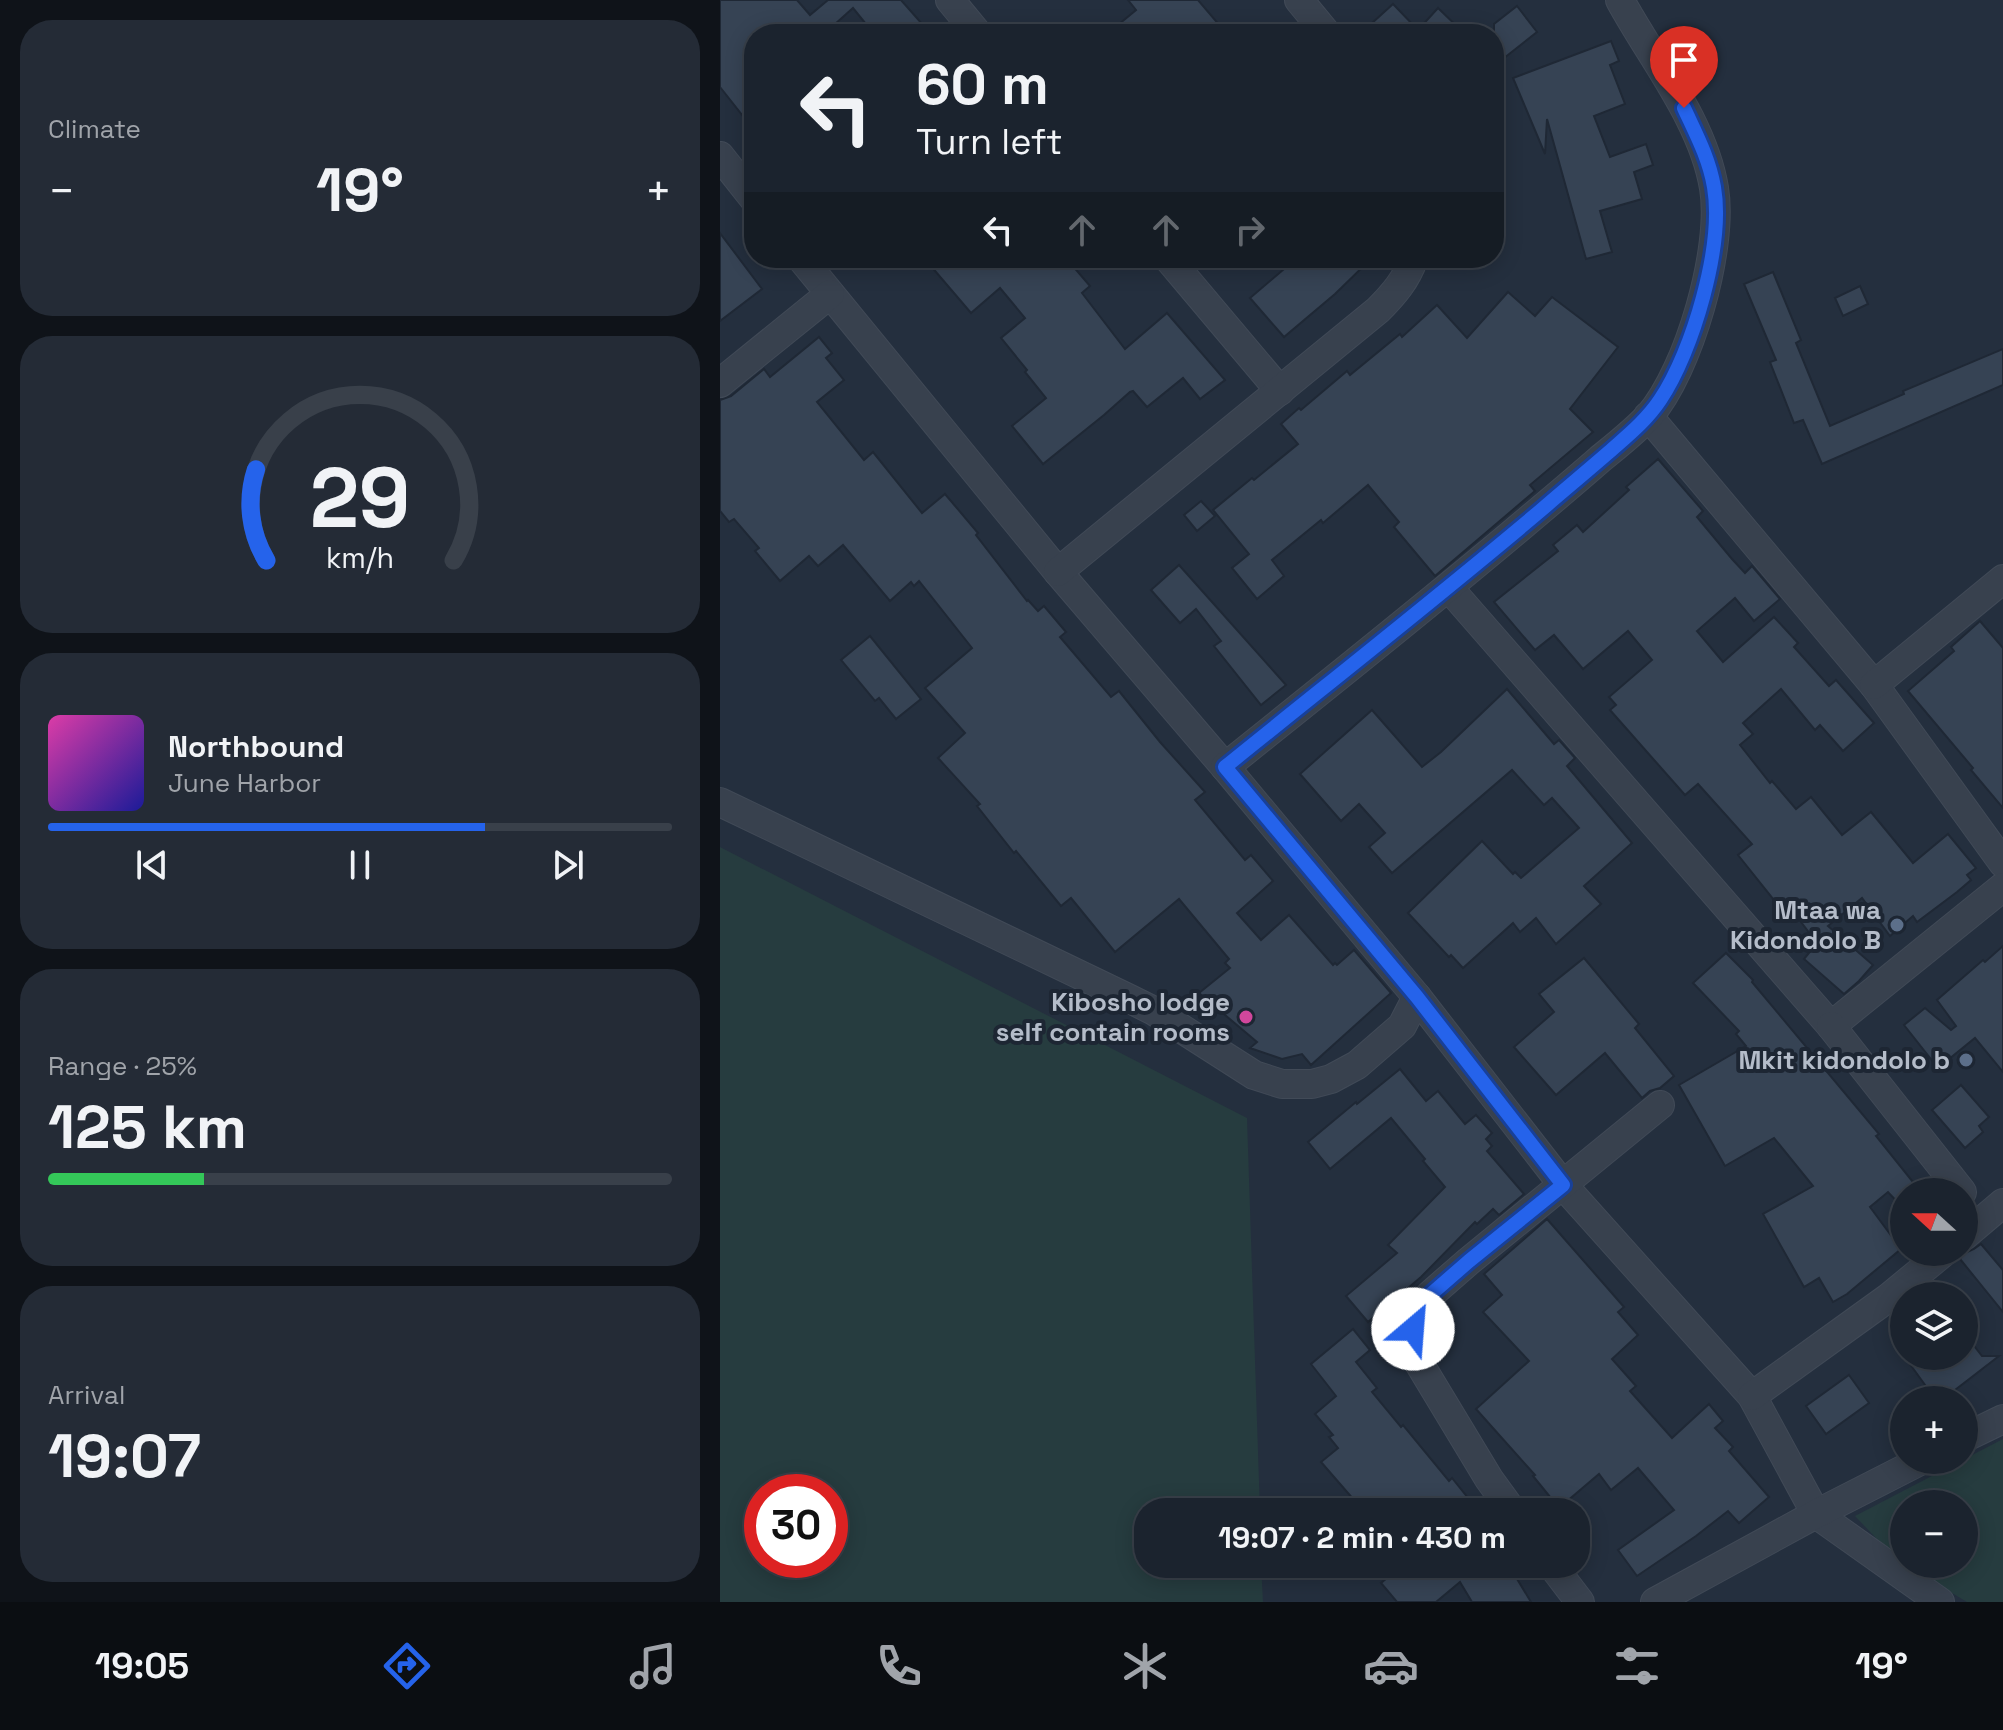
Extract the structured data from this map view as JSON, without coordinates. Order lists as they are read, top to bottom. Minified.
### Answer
{"places":["Mtaa wa Kidondolo B","Kibosho lodge self contain rooms","Mkit kidondolo b"],"north":"left","page":{"tile":["Climate",["Range · 25%","125 km"],["Arrival","19:07"]],"turn":["60 m","Turn left"],"heat":["−","19°","+"],"song":["Northbound","June Harbor"],"map_buttons":["+","−"],"limit":"30","trip":"19:07 · 2 min · 430 m","tabs":["19:05","19°"],"gauge":["29","km/h"]}}
